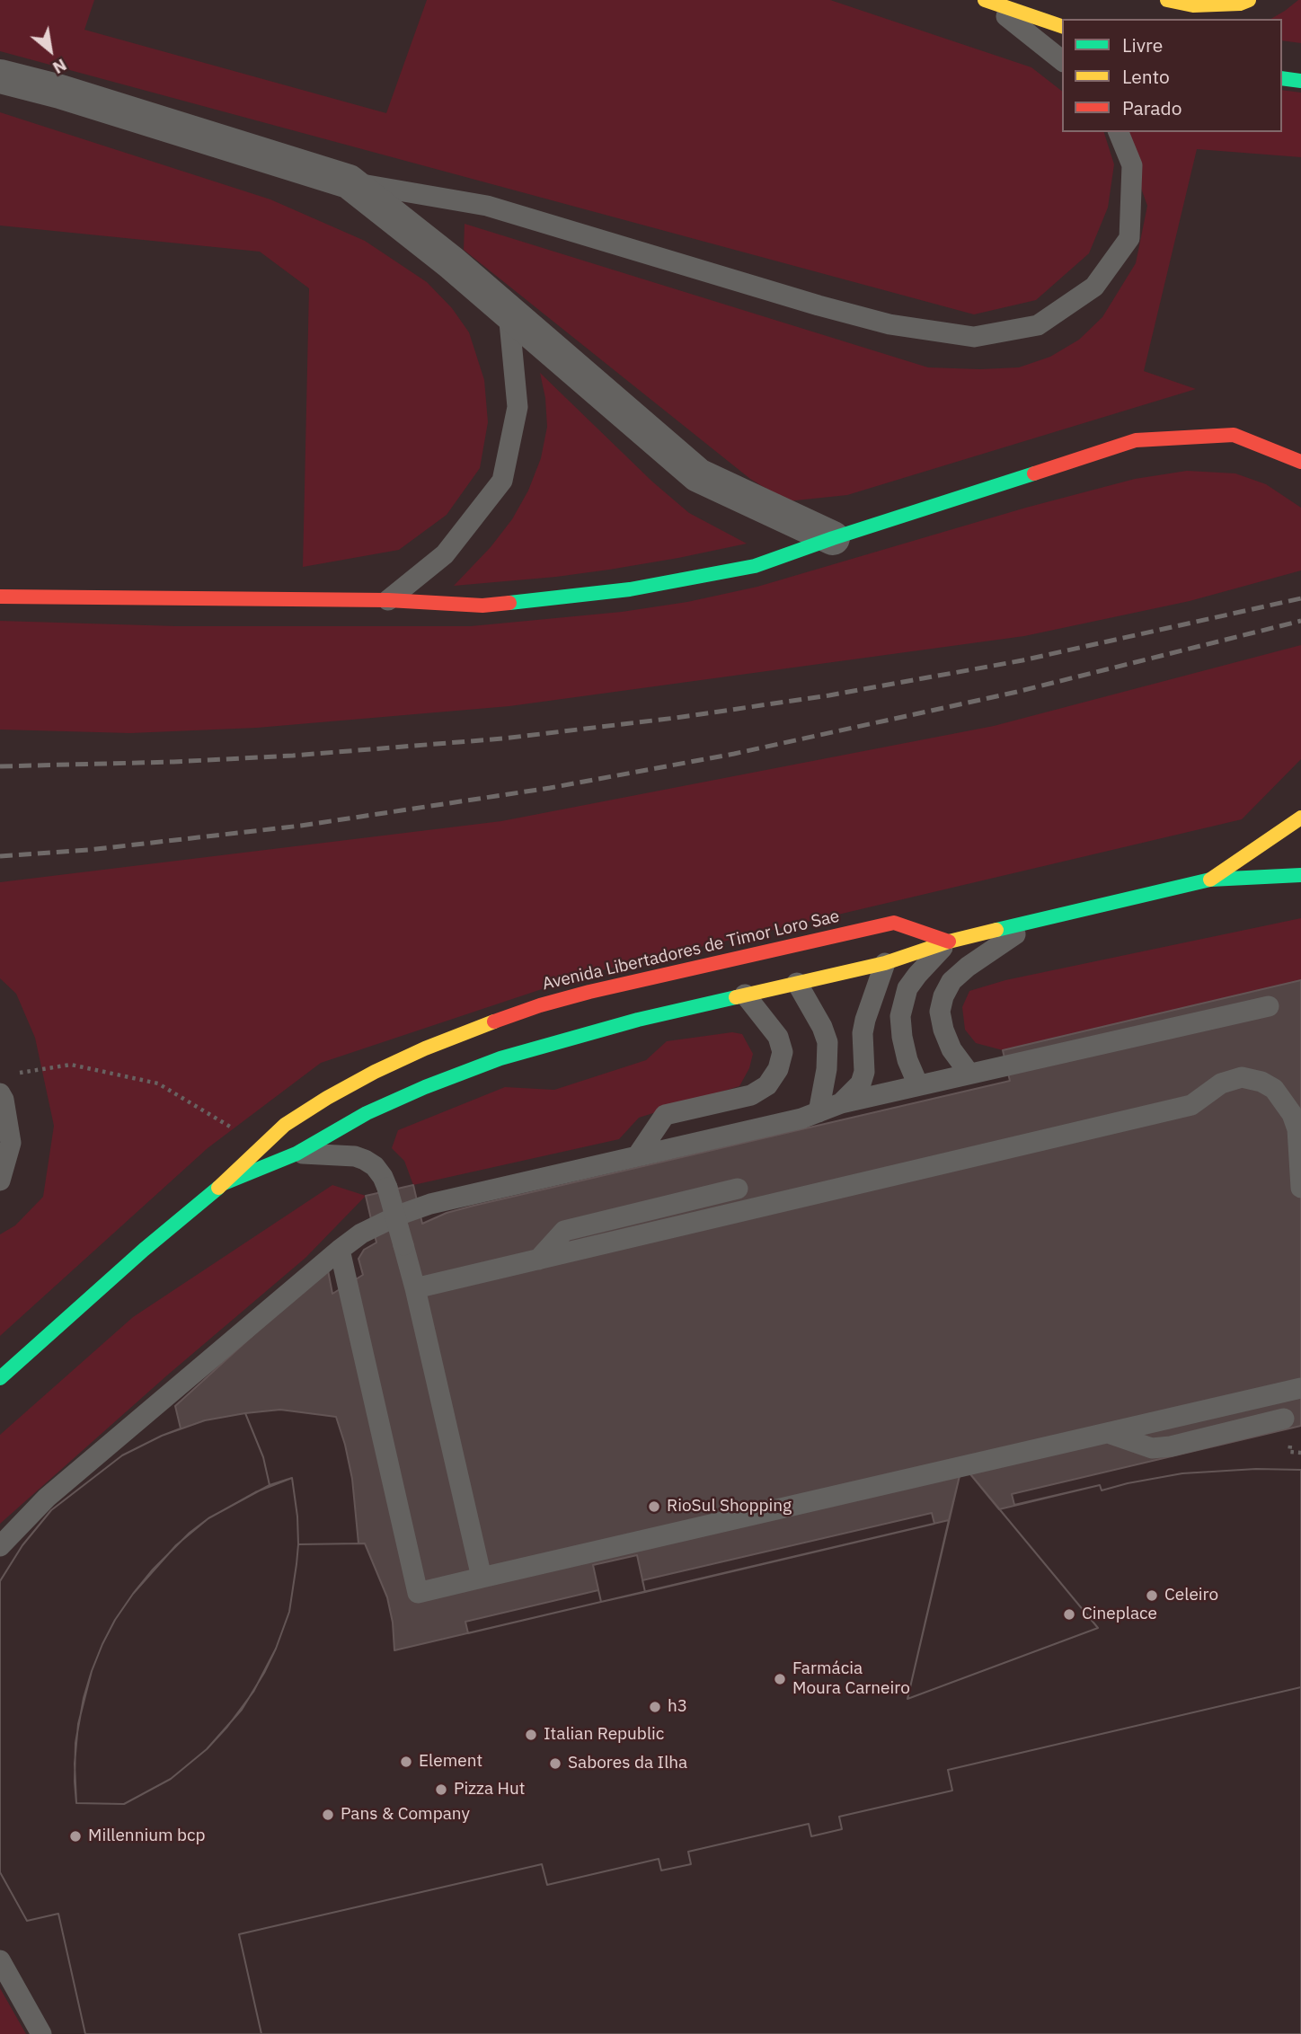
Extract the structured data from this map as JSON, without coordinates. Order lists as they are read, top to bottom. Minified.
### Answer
{"streets":{"main road":["Avenida Libertadores de Timor Loro Sae"]},"places":["RioSul Shopping","Celeiro","Cineplace","Farmácia Moura Carneiro","h3","Italian Republic","Element","Sabores da Ilha","Pizza Hut","Pans & Company","Millennium bcp"],"legend":["Livre","Lento","Parado"],"north":"bottom right"}
